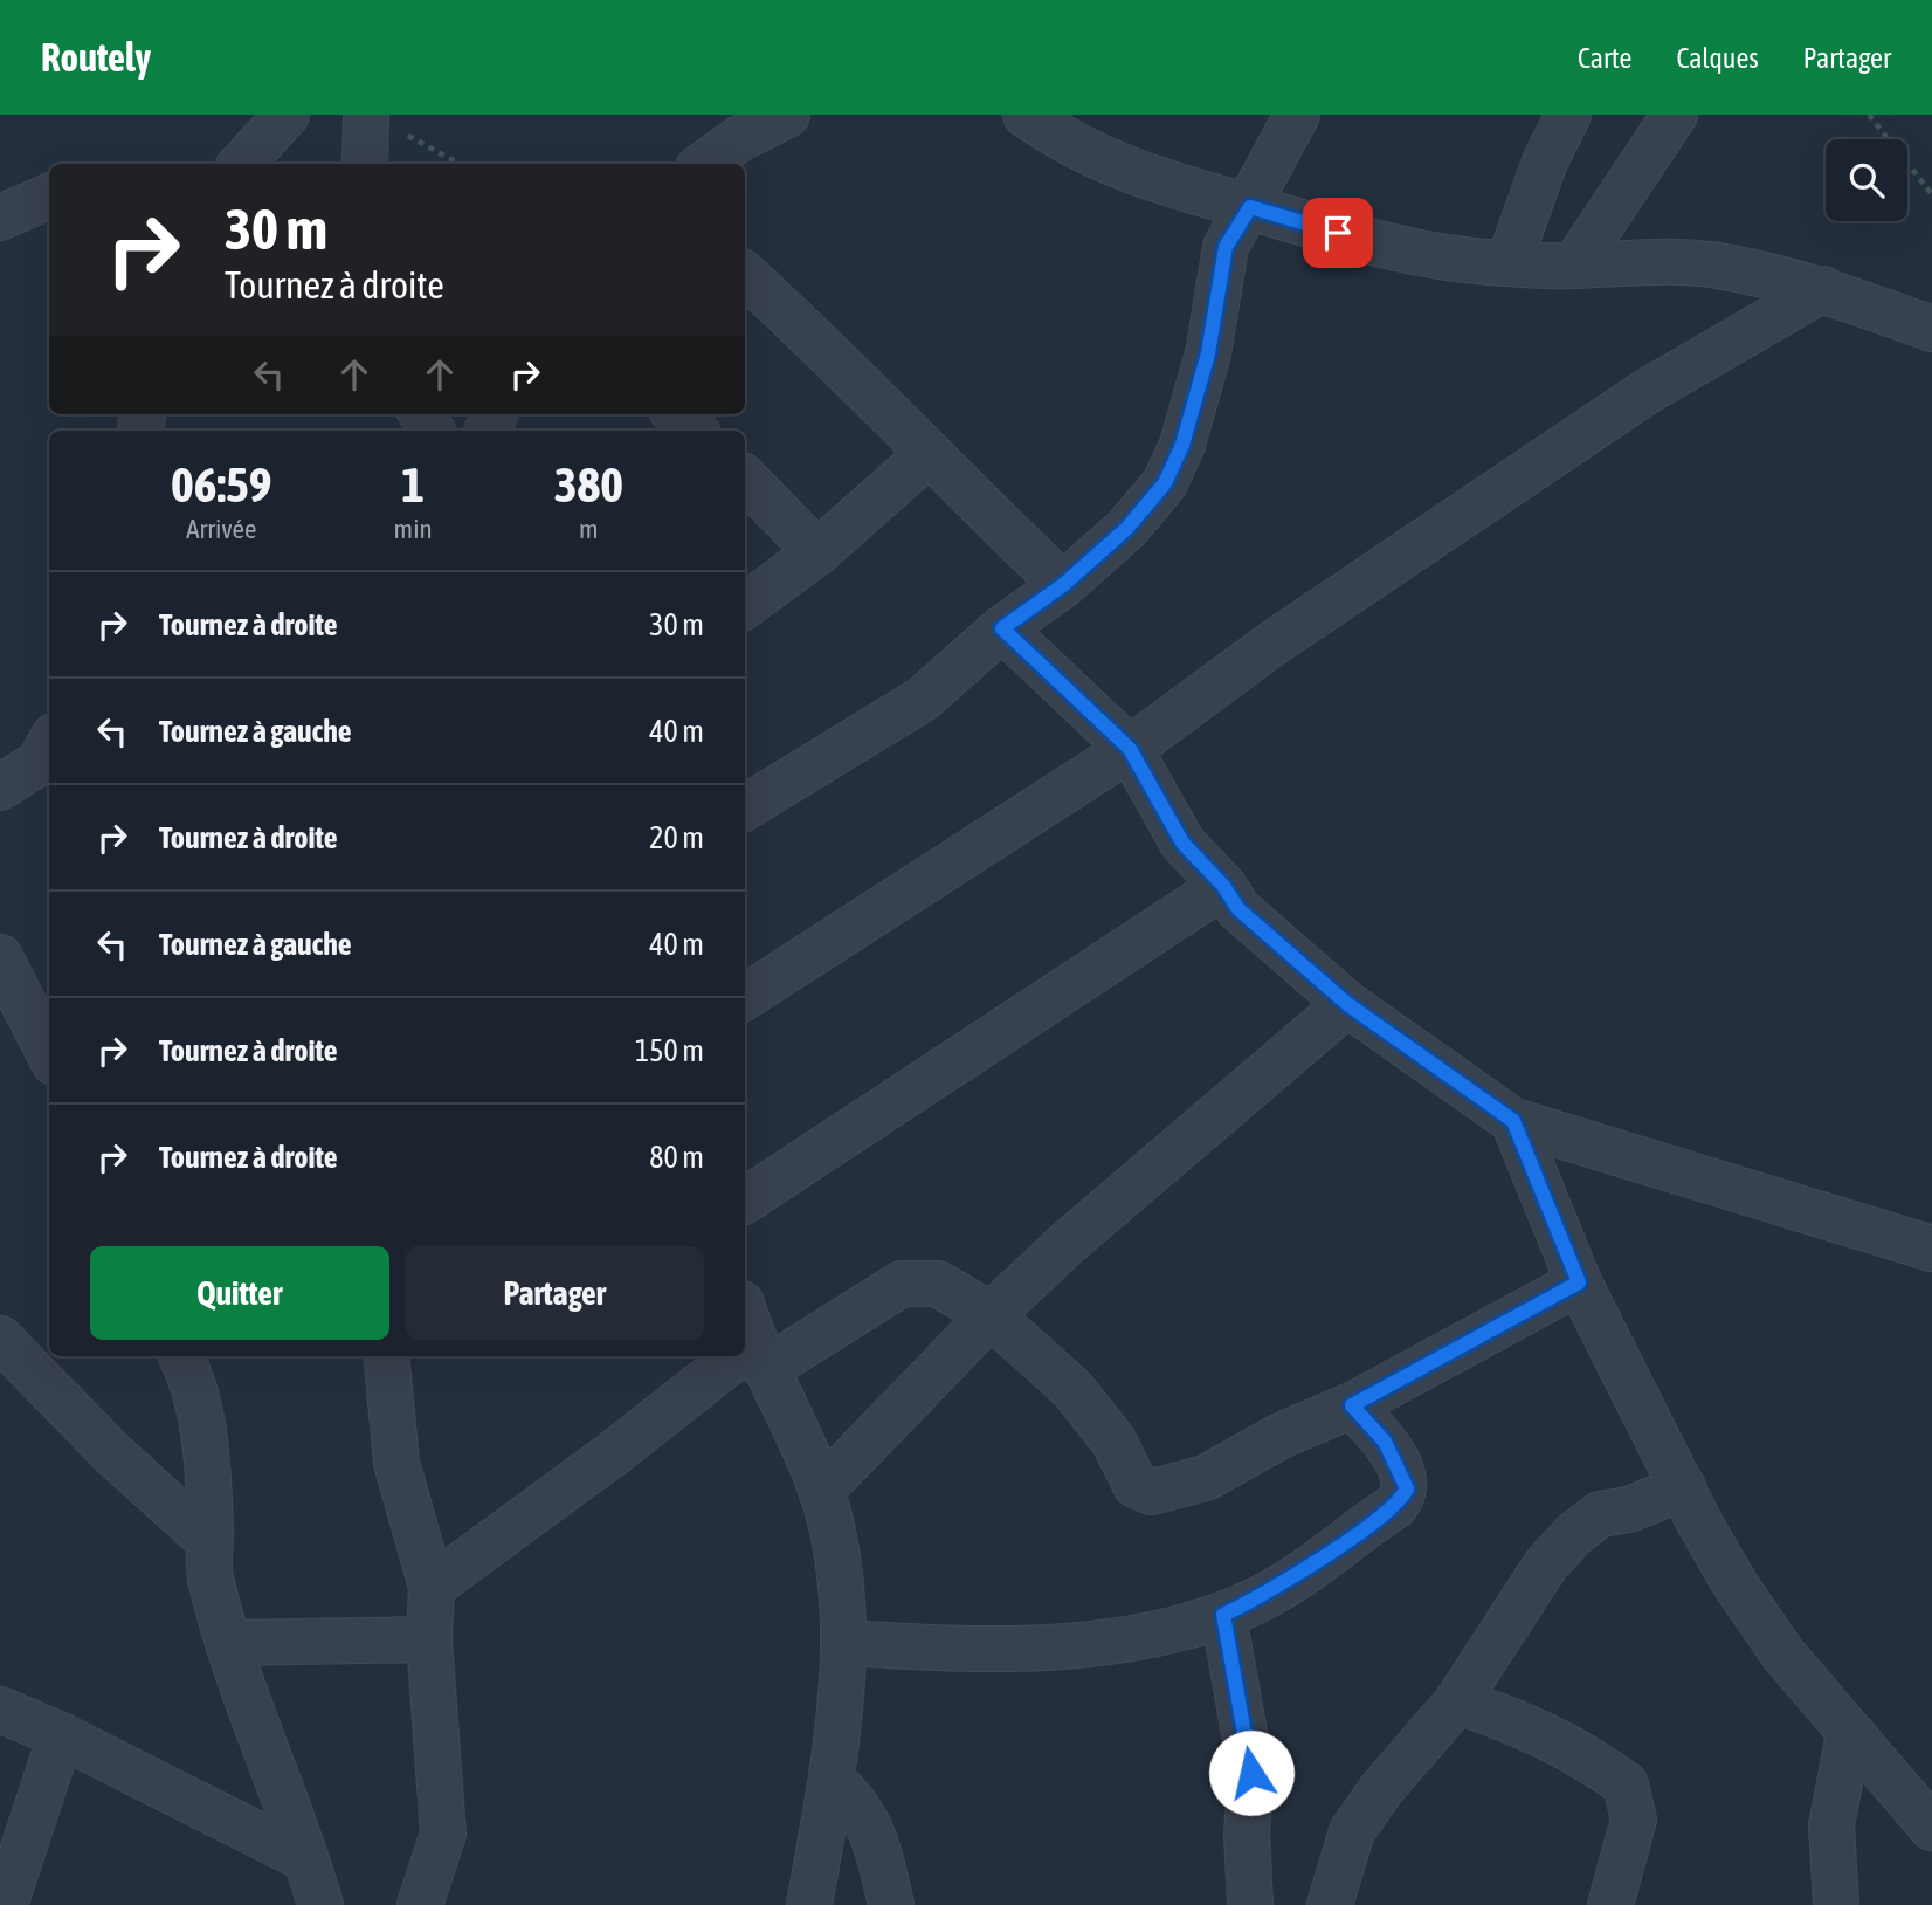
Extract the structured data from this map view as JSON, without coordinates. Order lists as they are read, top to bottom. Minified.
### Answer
{"page":{"header":"Routely","nav":["Carte","Calques","Partager"],"turn":["30 m","Tournez à droite"],"eta":["06:59","Arrivée","1","min","380","m"],"list":[{"name":"Tournez à droite","value":"30 m"},{"name":"Tournez à gauche","value":"40 m"},{"name":"Tournez à droite","value":"20 m"},{"name":"Tournez à gauche","value":"40 m"},{"name":"Tournez à droite","value":"150 m"},{"name":"Tournez à droite","value":"80 m"}],"buttons":["Quitter","Partager"]}}
